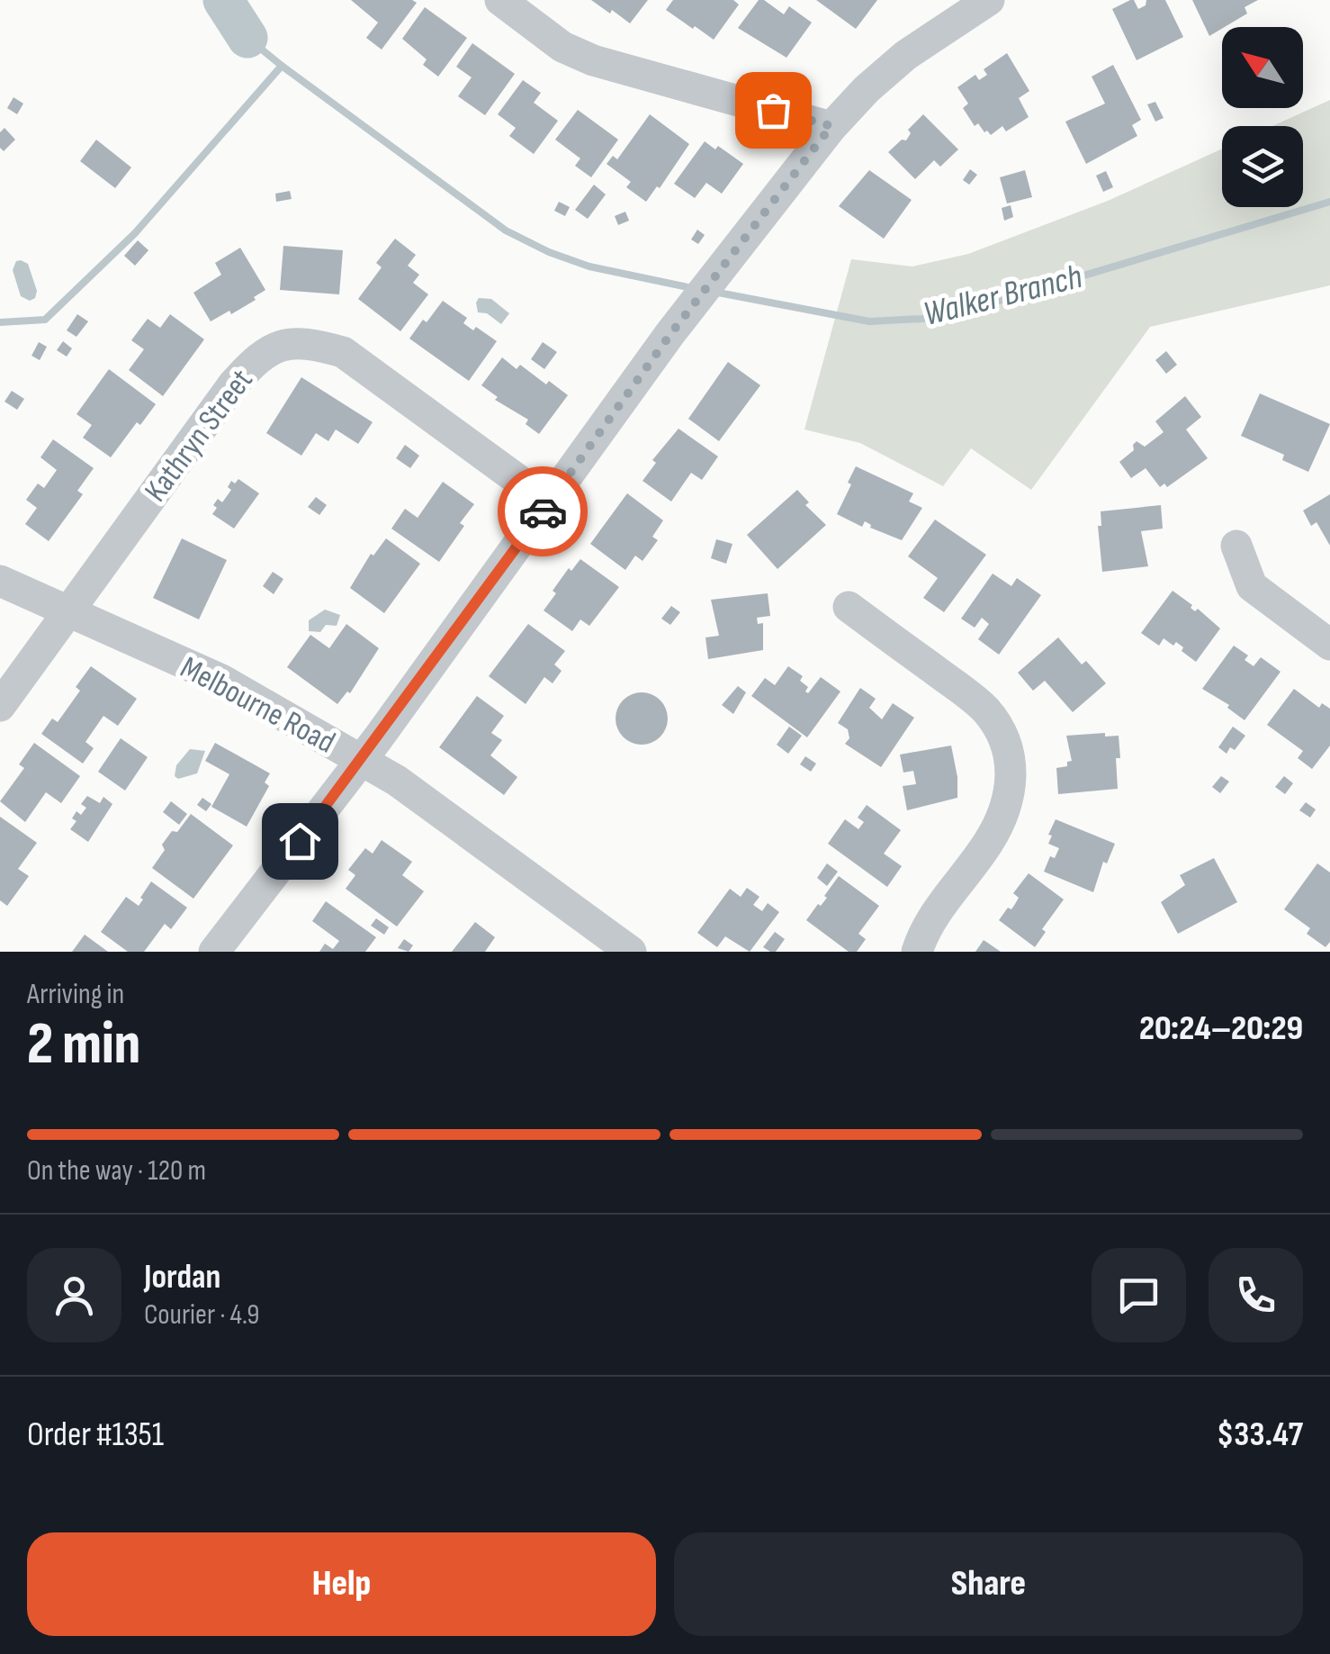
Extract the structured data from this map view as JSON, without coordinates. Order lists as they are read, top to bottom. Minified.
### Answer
{"streets":{"street":["Kathryn Street","Melbourne Road"]},"crossings":[["Kathryn Street","Melbourne Road"]],"water":["Walker Branch"],"north":"top left","page":{"heading":["2 min","Arriving in","20:24–20:29"],"panel":["Jordan","Courier · 4.9","Order #1351","$33.47"],"bar":"On the way · 120 m","buttons":["Help","Share"]}}
